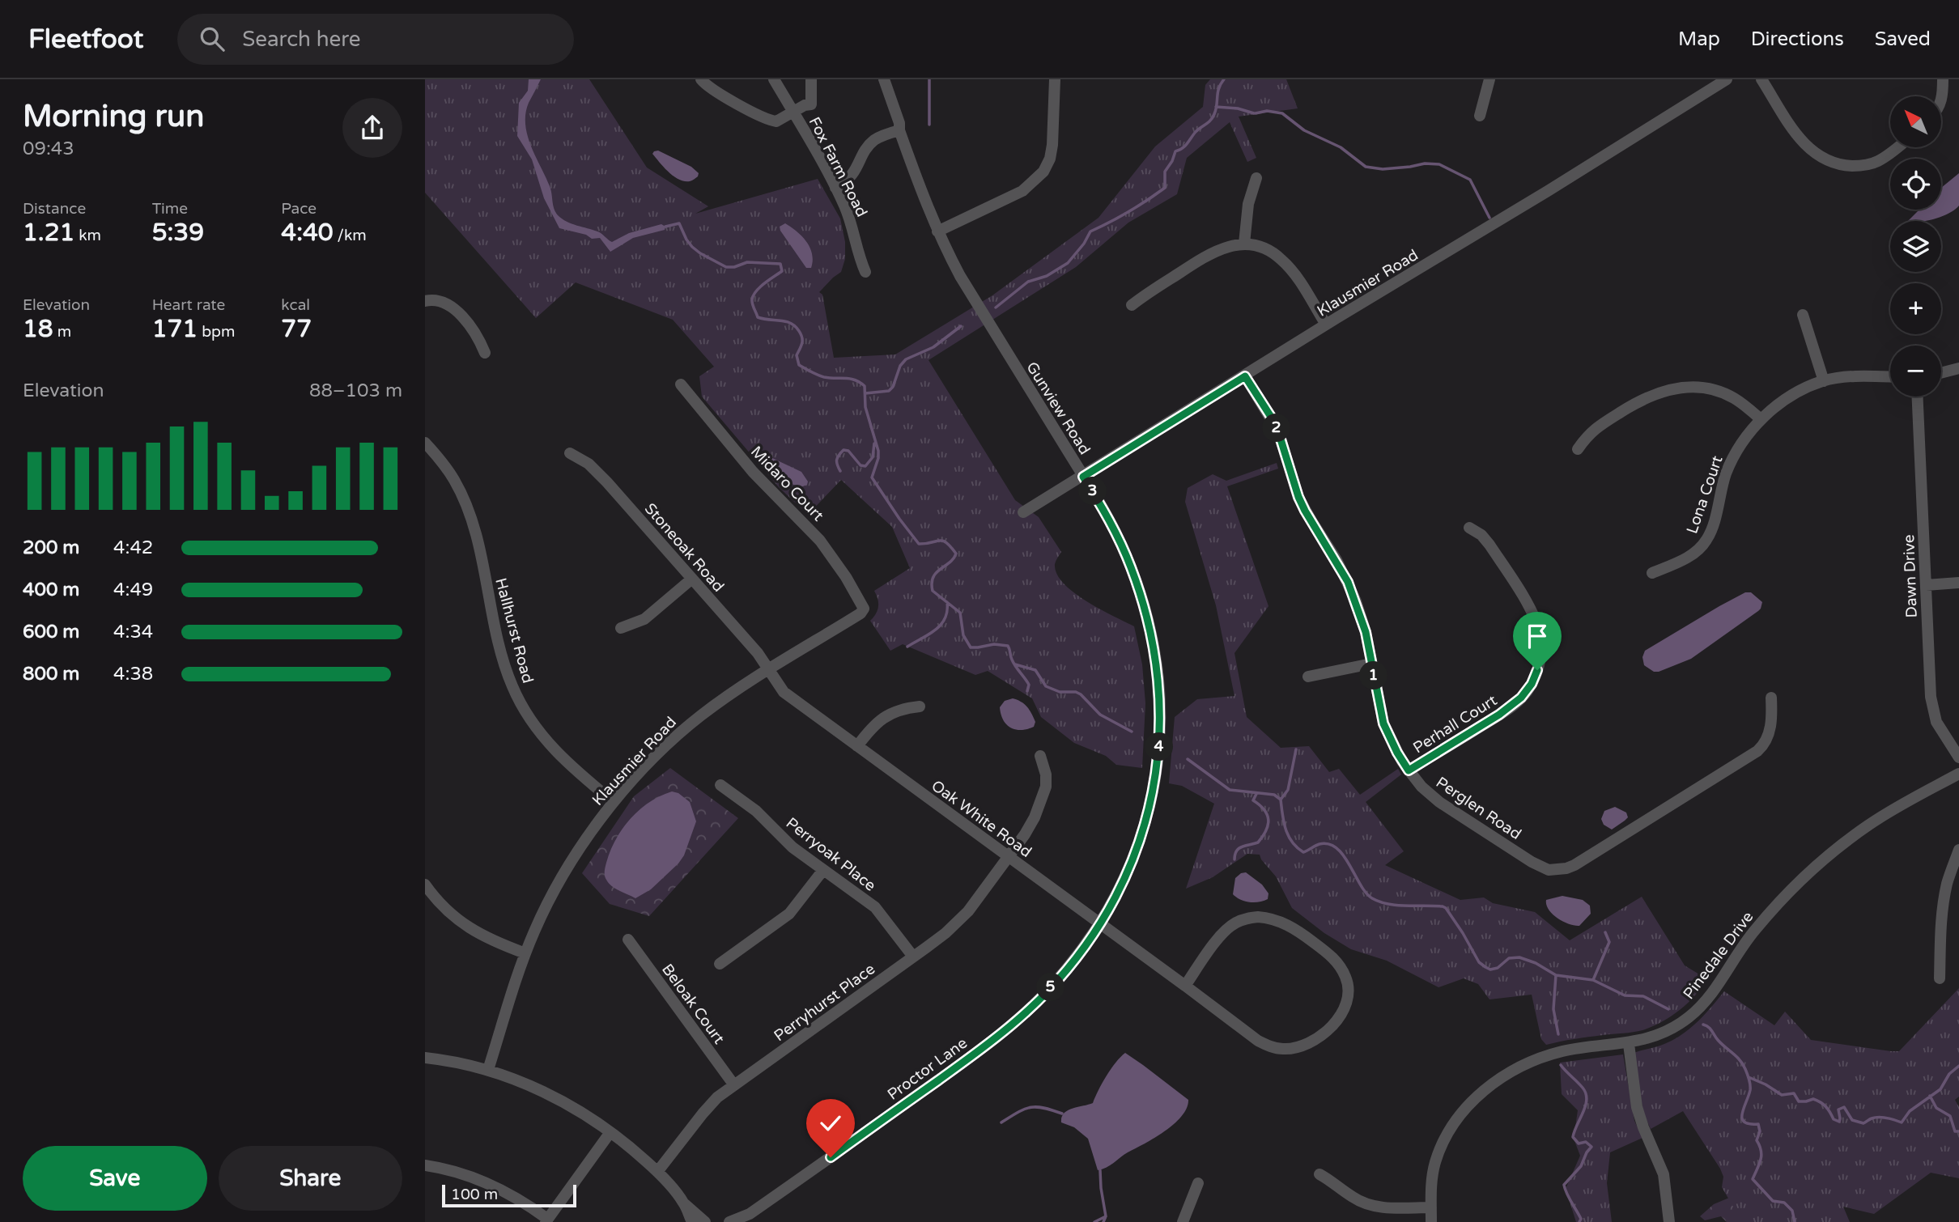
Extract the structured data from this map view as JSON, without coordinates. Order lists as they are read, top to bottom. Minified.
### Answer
{"streets":{"street":["Fox Farm Road","Klausmier Road","Gunview Road","Midaro Court","Lona Court","Stoneoak Road","Dawn Drive","Hallhurst Road","Perhall Court","Perglen Road","Oak White Road","Perryoak Place","Pinedale Drive","Perryhurst Place","Beloak Court","Proctor Lane"]},"crossings":[["Klausmier Road","Gunview Road"],["Klausmier Road","Midaro Court"],["Klausmier Road","Stoneoak Road"],["Klausmier Road","Hallhurst Road"],["Klausmier Road","Perglen Road"],["Klausmier Road","Oak White Road"],["Gunview Road","Oak White Road"],["Gunview Road","Proctor Lane"],["Stoneoak Road","Oak White Road"],["Perhall Court","Perglen Road"],["Oak White Road","Perryhurst Place"],["Oak White Road","Proctor Lane"],["Perryoak Place","Perryhurst Place"],["Perryhurst Place","Beloak Court"]],"scale_bar":"100 m","north":"top left","page":{"header":"Fleetfoot","search":"Search here","nav":["Map","Directions","Saved"],"heading":["Morning run","09:43"],"map_buttons":["+","−"],"stats":[["Distance","1.21 km"],["Time","5:39"],["Pace","4:40 /km"],["Elevation","18 m"],["Heart rate","171 bpm"],["kcal","77"]],"chart":["Elevation","88–103 m"],"pins":["2","3","1","4","5"],"list":[{"name":"200 m","note":"4:42"},{"name":"400 m","note":"4:49"},{"name":"600 m","note":"4:34"},{"name":"800 m","note":"4:38"}],"buttons":["Save","Share"],"scale":"100 m"}}
